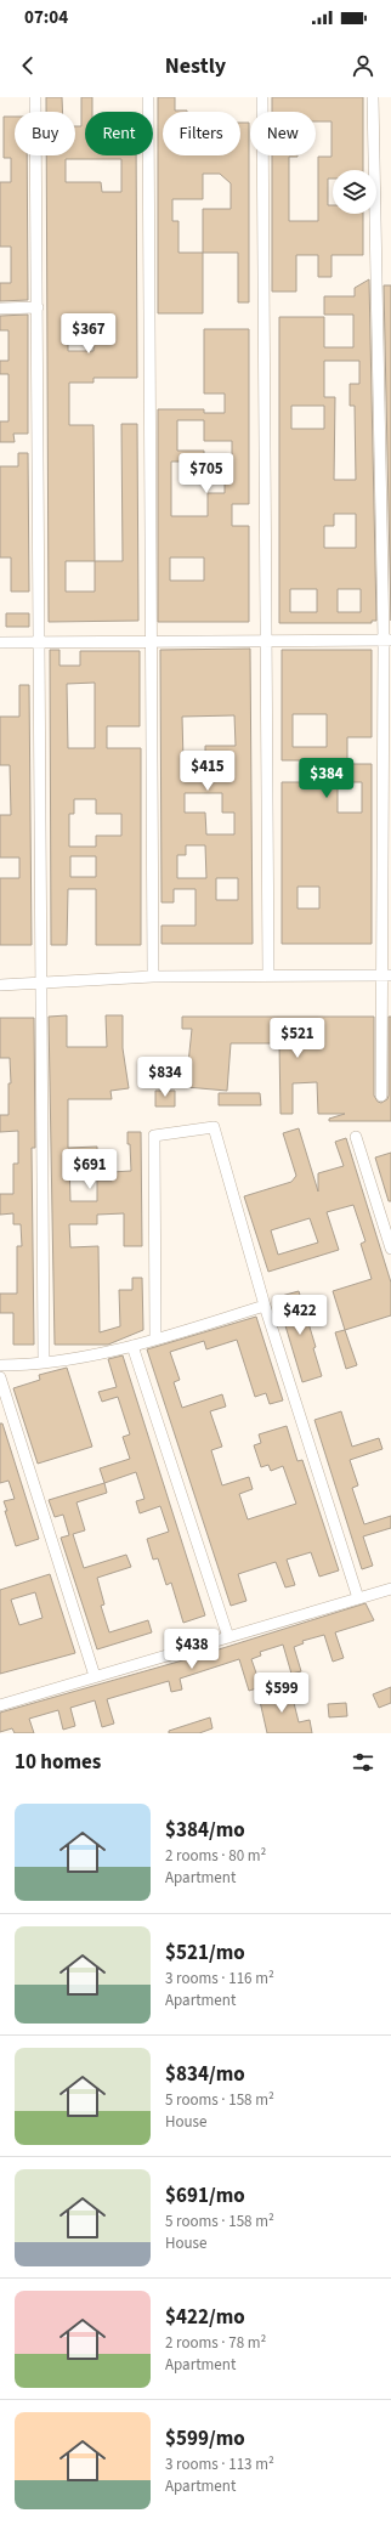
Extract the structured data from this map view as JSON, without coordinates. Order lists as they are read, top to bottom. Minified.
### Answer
{"page":{"status":"07:04","header":"Nestly","chip":["Buy","Rent","Filters","New"],"price":["$367","$705","$415","$384","$521","$834","$691","$422","$438","$599"],"heading":"10 homes","list":[{"name":"$384/mo","note":"2 rooms · 80 m² · Apartment"},{"name":"$521/mo","note":"3 rooms · 116 m² · Apartment"},{"name":"$834/mo","note":"5 rooms · 158 m² · House"},{"name":"$691/mo","note":"5 rooms · 158 m² · House"},{"name":"$422/mo","note":"2 rooms · 78 m² · Apartment"},{"name":"$599/mo","note":"3 rooms · 113 m² · Apartment"}]}}
